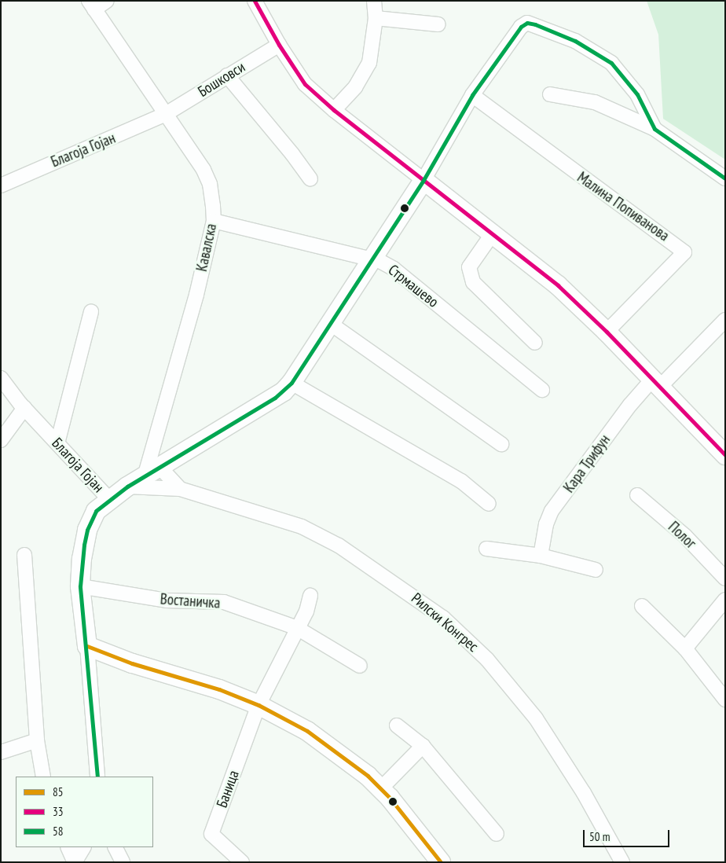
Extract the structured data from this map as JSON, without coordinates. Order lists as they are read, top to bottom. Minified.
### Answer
{"streets":{"street":["Бошковси","Благоја Гојан","Малина Попиванова","Кавалска","Стрмашево","Кара Трифун","Полог","Востаничка","Рилски Конгрес","Баница"]},"crossings":[["Бошковси","Благоја Гојан"],["Бошковси","Кавалска"],["Благоја Гојан","Кавалска"],["Кавалска","Стрмашево"],["Кавалска","Рилски Конгрес"]],"lines":["transit line 33","transit line 58","transit line 85"],"legend":["85","33","58"],"scale_bar":"50 m"}
